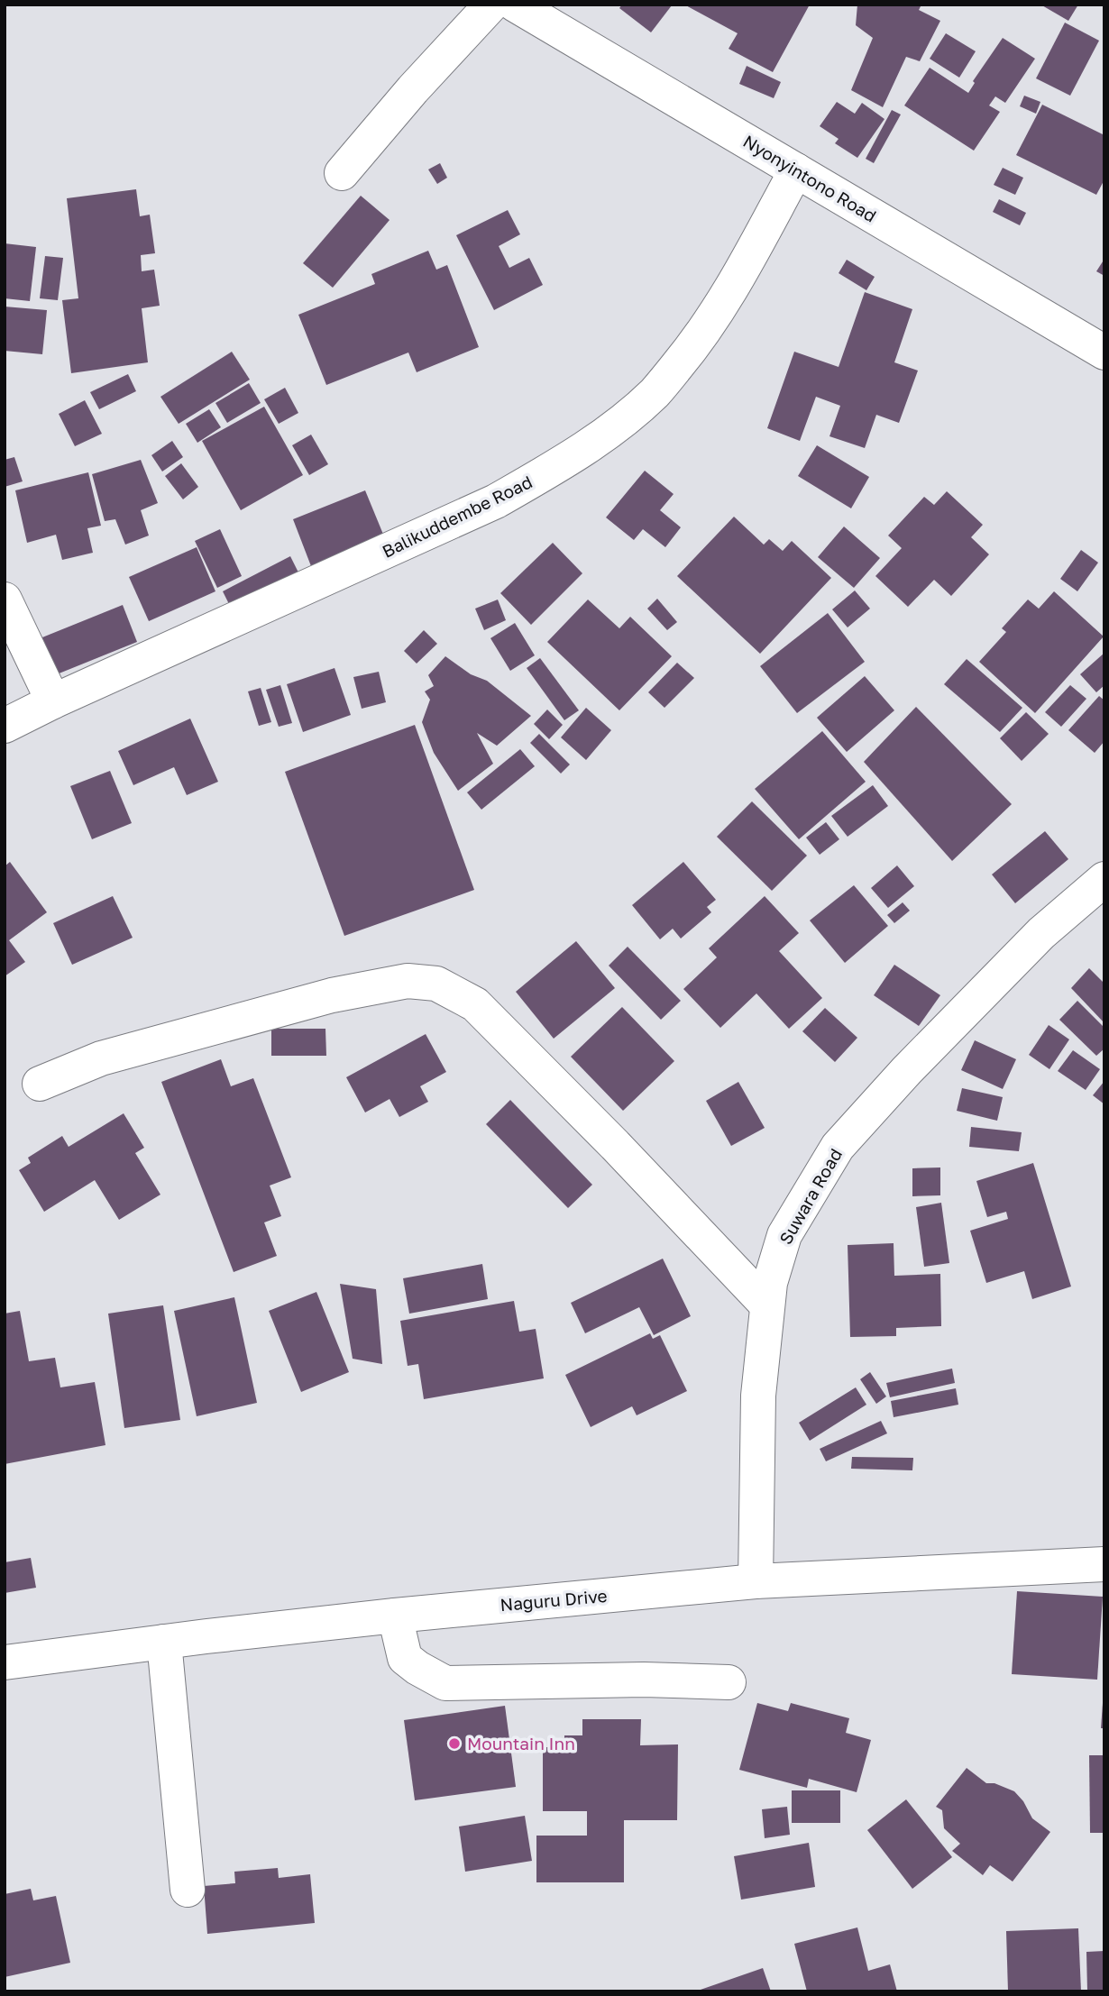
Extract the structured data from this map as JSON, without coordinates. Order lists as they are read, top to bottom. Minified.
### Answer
{"streets":{"street":["Nyonyintono Road","Balikuddembe Road","Suwara Road","Naguru Drive"]},"crossings":[["Nyonyintono Road","Balikuddembe Road"],["Suwara Road","Naguru Drive"]],"places":["Mountain Inn"]}
